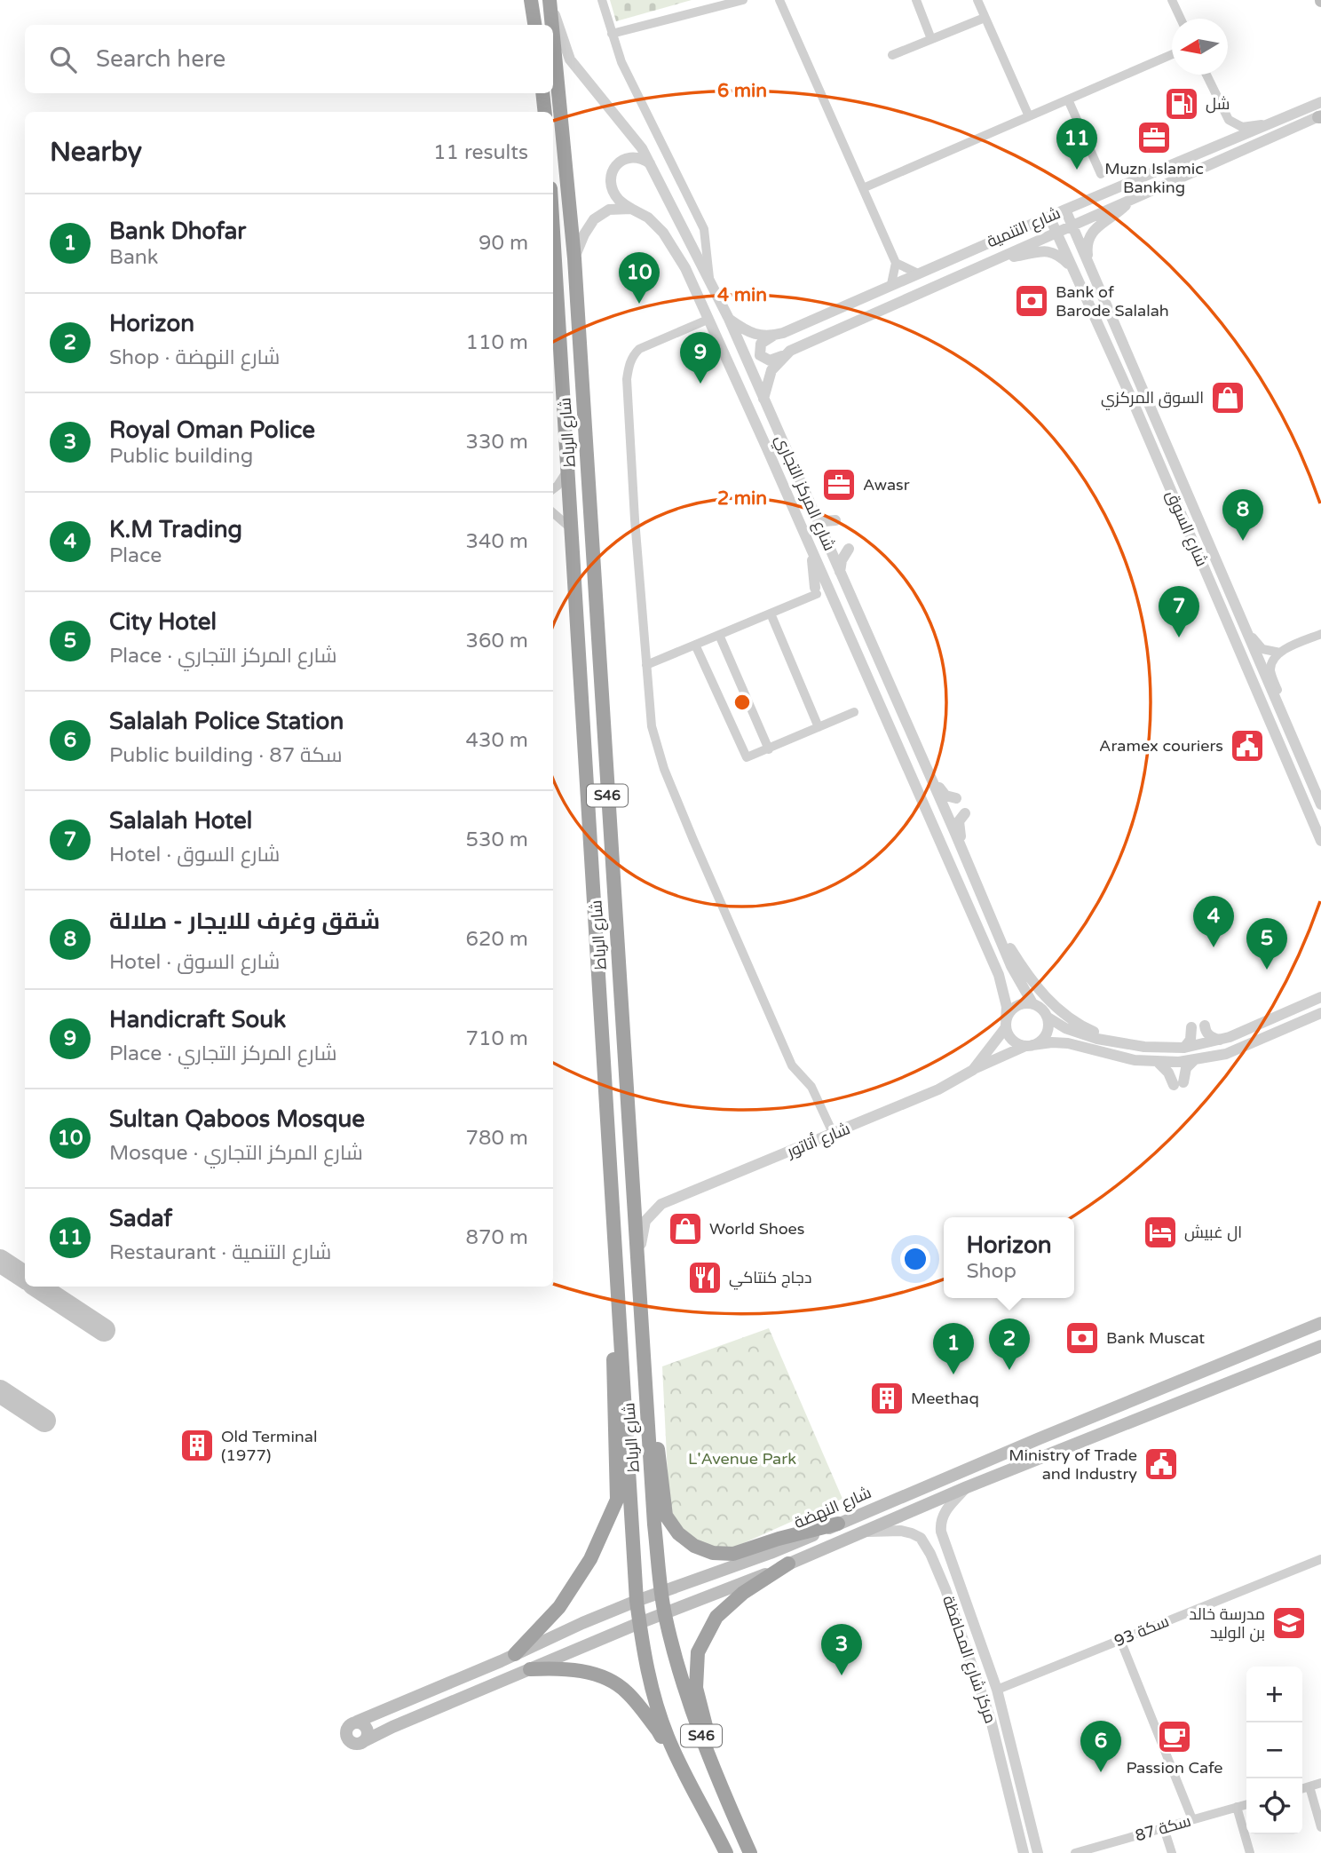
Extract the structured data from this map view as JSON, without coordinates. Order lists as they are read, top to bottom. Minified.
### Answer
{"streets":{"highway":["شارع الرباط","S46"],"main road":["شارع النهضة"],"street":["شارع التنمية","شارع المركز التجاري","شارع السوق","شارع أتاتور","سكة 93","مركز شارع المحافظة","سكة 87"]},"crossings":[["شارع التنمية","شارع المركز التجاري"],["شارع التنمية","شارع السوق"],["شارع الرباط","شارع المركز التجاري"],["شارع الرباط","شارع أتاتور"],["شارع الرباط","شارع النهضة"],["شارع المركز التجاري","شارع أتاتور"],["سكة 93","مركز شارع المحافظة"]],"parks":["L'Avenue Park"],"places":{"fuel station":["شل"],"office":["Muzn Islamic Banking","Awasr"],"bank":["Bank of Barode Salalah","Bank Muscat"],"shop":["السوق المركزي","World Shoes"],"public building":["Aramex couriers","Ministry of Trade and Industry"],"hotel":["ال غبيش"],"restaurant":["دجاج كنتاكي"],"building":["Meethaq","Old Terminal (1977)"],"school or university":["مدرسة خالد بن الوليد"],"cafe":["Passion Cafe"]},"north":"left","page":{"search":"Search here","heading":["Nearby","11 results"],"pins":["11","10","9","8","7","4","5","2","1","3","6"],"list":[{"mark":"1","name":"Bank Dhofar","note":"Bank","value":"90 m"},{"mark":"2","name":"Horizon","note":"Shop · شارع النهضة","value":"110 m"},{"mark":"3","name":"Royal Oman Police","note":"Public building","value":"330 m"},{"mark":"4","name":"K.M Trading","note":"Place","value":"340 m"},{"mark":"5","name":"City Hotel","note":"Place · شارع المركز التجاري","value":"360 m"},{"mark":"6","name":"Salalah Police Station","note":"Public building · سكة 87","value":"430 m"},{"mark":"7","name":"Salalah Hotel","note":"Hotel · شارع السوق","value":"530 m"},{"mark":"8","name":"شقق وغرف للايجار - صلالة","note":"Hotel · شارع السوق","value":"620 m"},{"mark":"9","name":"Handicraft Souk","note":"Place · شارع المركز التجاري","value":"710 m"},{"mark":"10","name":"Sultan Qaboos Mosque","note":"Mosque · شارع المركز التجاري","value":"780 m"},{"mark":"11","name":"Sadaf","note":"Restaurant · شارع التنمية","value":"870 m"}],"popup":["Horizon","Shop"],"map_buttons":["+","−"]},"rings":["6 min","4 min","2 min"]}
